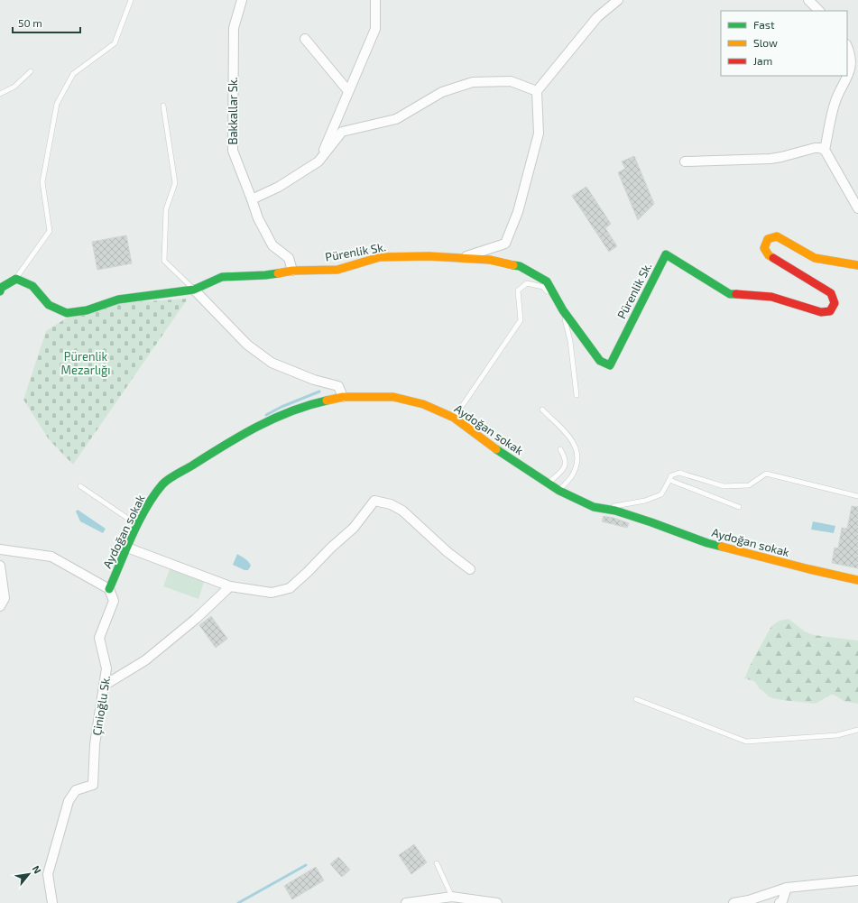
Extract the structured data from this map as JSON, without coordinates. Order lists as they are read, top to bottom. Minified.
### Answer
{"streets":{"street":["Bakkallar Sk.","Pürenlik Sk.","Aydoğan sokak","Çinioğlu Sk."]},"crossings":[["Bakkallar Sk.","Pürenlik Sk."],["Aydoğan sokak","Çinioğlu Sk."]],"parks":["Pürenlik Mezarlığı"],"legend":["Fast","Slow","Jam"],"scale_bar":"50 m","north":"top right"}
